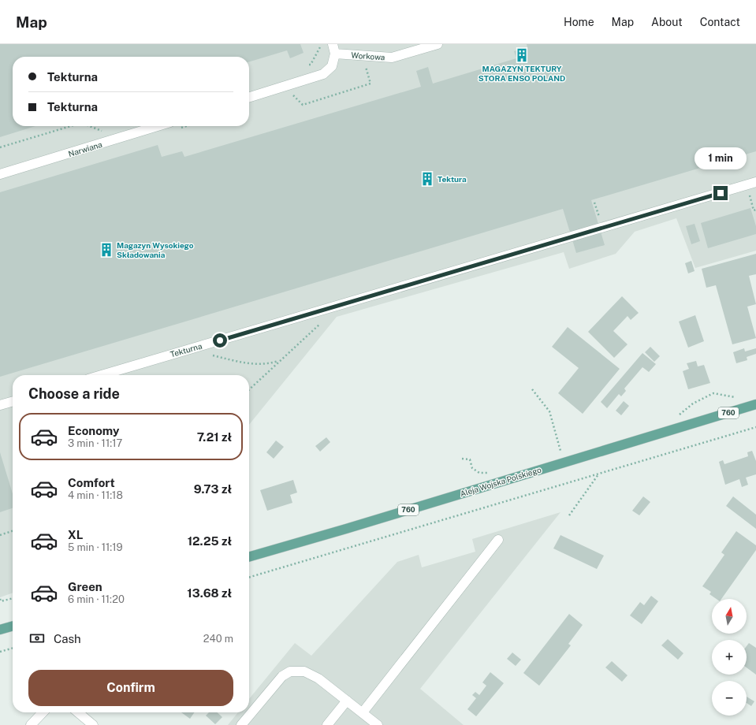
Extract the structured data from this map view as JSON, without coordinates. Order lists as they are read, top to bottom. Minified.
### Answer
{"streets":{"main road":["760","Aleja Wojska Polskiego"],"street":["Workowa","Narwiana","Tekturna"]},"places":{"building":["MAGAZYN TEKTURY STORA ENSO POLAND","Tektura","Magazyn Wysokiego Składowania"]},"north":"top","page":{"header":"Map","nav":["Home","Map","About","Contact"],"banner":["Tekturna","Tekturna"],"bubble":"1 min","heading":"Choose a ride","list":[{"name":"Economy","note":"3 min · 11:17","value":"7.21 zł"},{"name":"Comfort","note":"4 min · 11:18","value":"9.73 zł"},{"name":"XL","note":"5 min · 11:19","value":"12.25 zł"},{"name":"Green","note":"6 min · 11:20","value":"13.68 zł"}],"map_buttons":["+","−"],"pay":["Cash","240 m"],"buttons":"Confirm"}}
